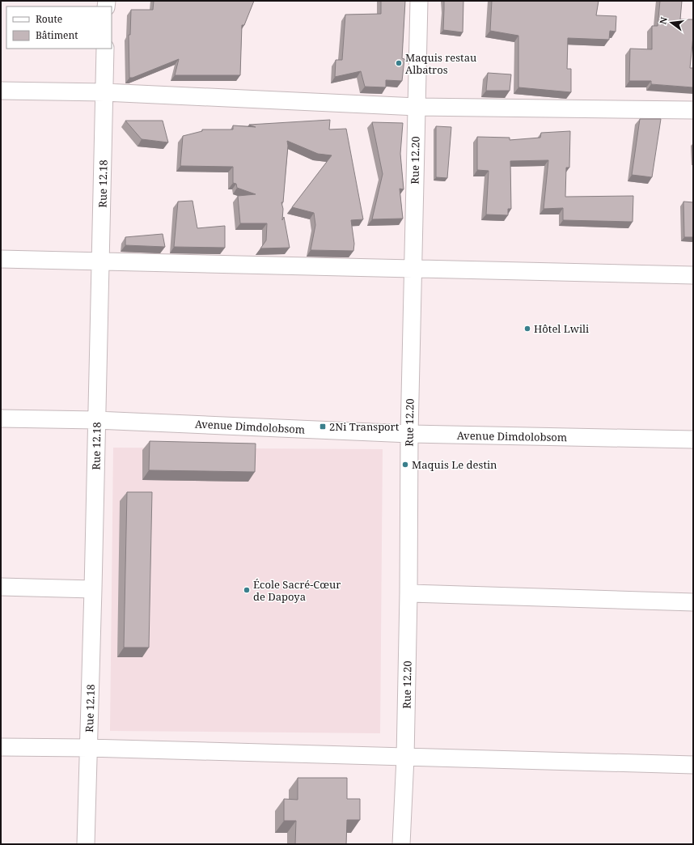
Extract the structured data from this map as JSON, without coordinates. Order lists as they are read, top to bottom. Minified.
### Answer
{"streets":{"street":["Rue 12.20","Rue 12.18","Avenue Dimdolobsom"]},"crossings":[["Rue 12.20","Avenue Dimdolobsom"],["Rue 12.18","Avenue Dimdolobsom"]],"places":{"other":["Maquis restau Albatros","Hôtel Lwili","Maquis Le destin","École Sacré-Cœur de Dapoya"],"transit":["2Ni Transport"]},"legend":["Route","Bâtiment"],"north":"left"}
